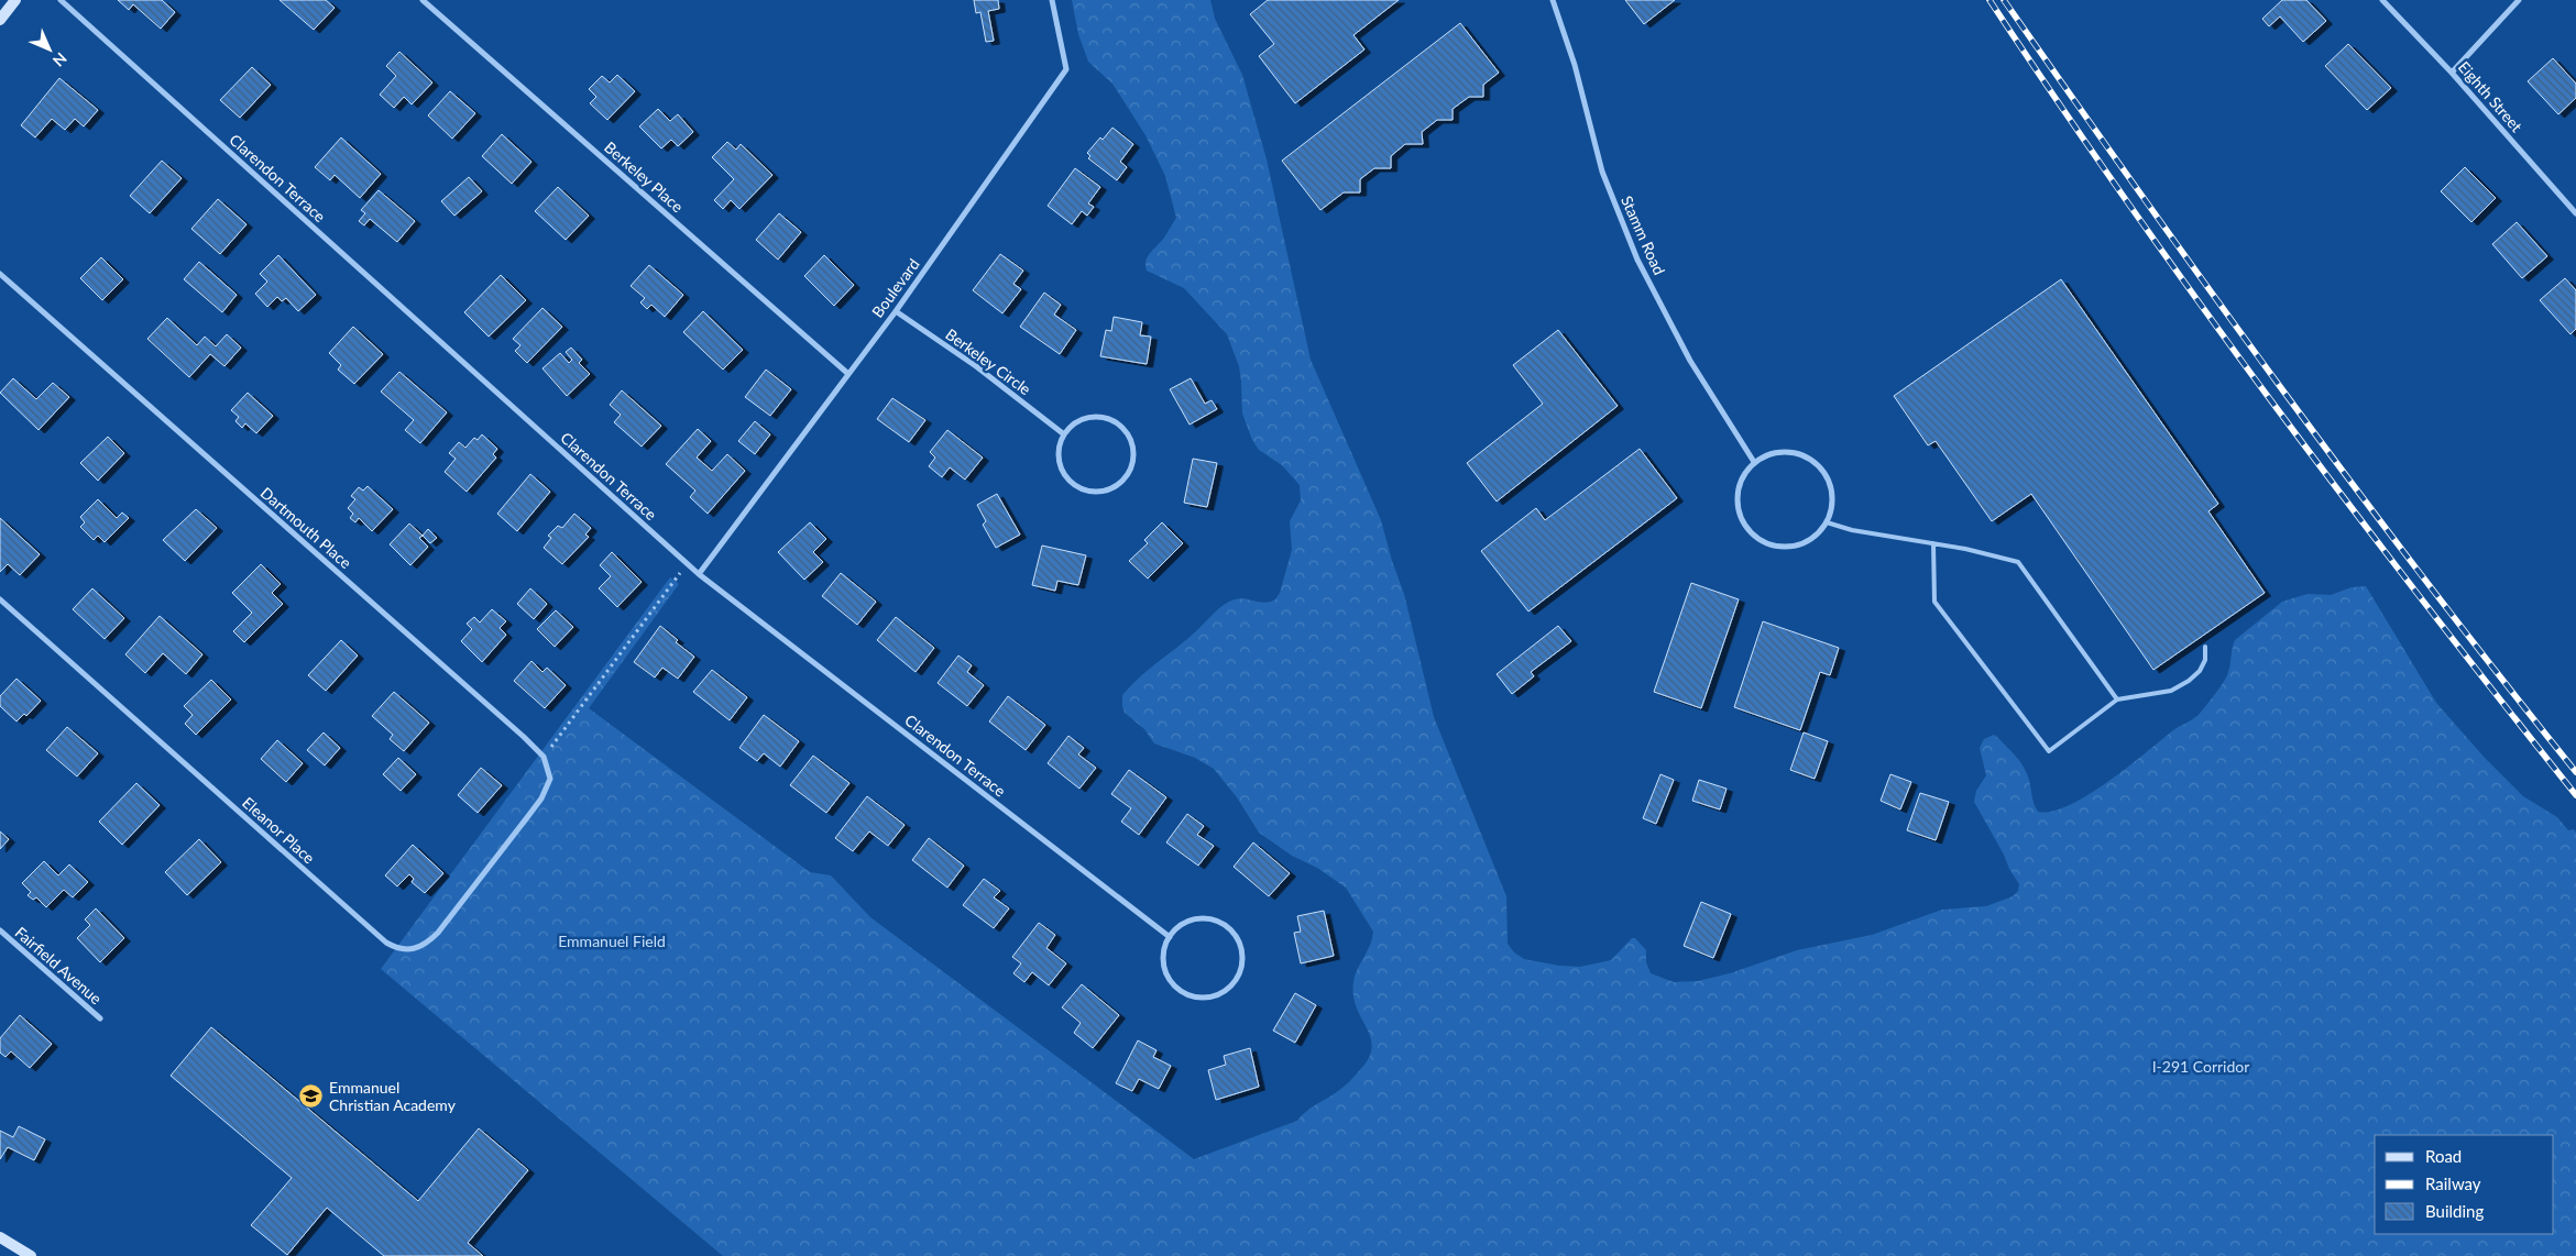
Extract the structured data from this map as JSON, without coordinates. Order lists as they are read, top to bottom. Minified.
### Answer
{"streets":{"street":["Eighth Street","Berkeley Place","Clarendon Terrace","Stamm Road","Boulevard","Berkeley Circle","Dartmouth Place","Eleanor Place","Fairfield Avenue"]},"crossings":[["Berkeley Place","Boulevard"],["Clarendon Terrace","Boulevard"],["Boulevard","Berkeley Circle"],["Dartmouth Place","Eleanor Place"]],"parks":["Emmanuel Field","I-291 Corridor"],"places":{"school or university":["Emmanuel Christian Academy"]},"legend":["Road","Railway","Building"],"north":"bottom right"}
